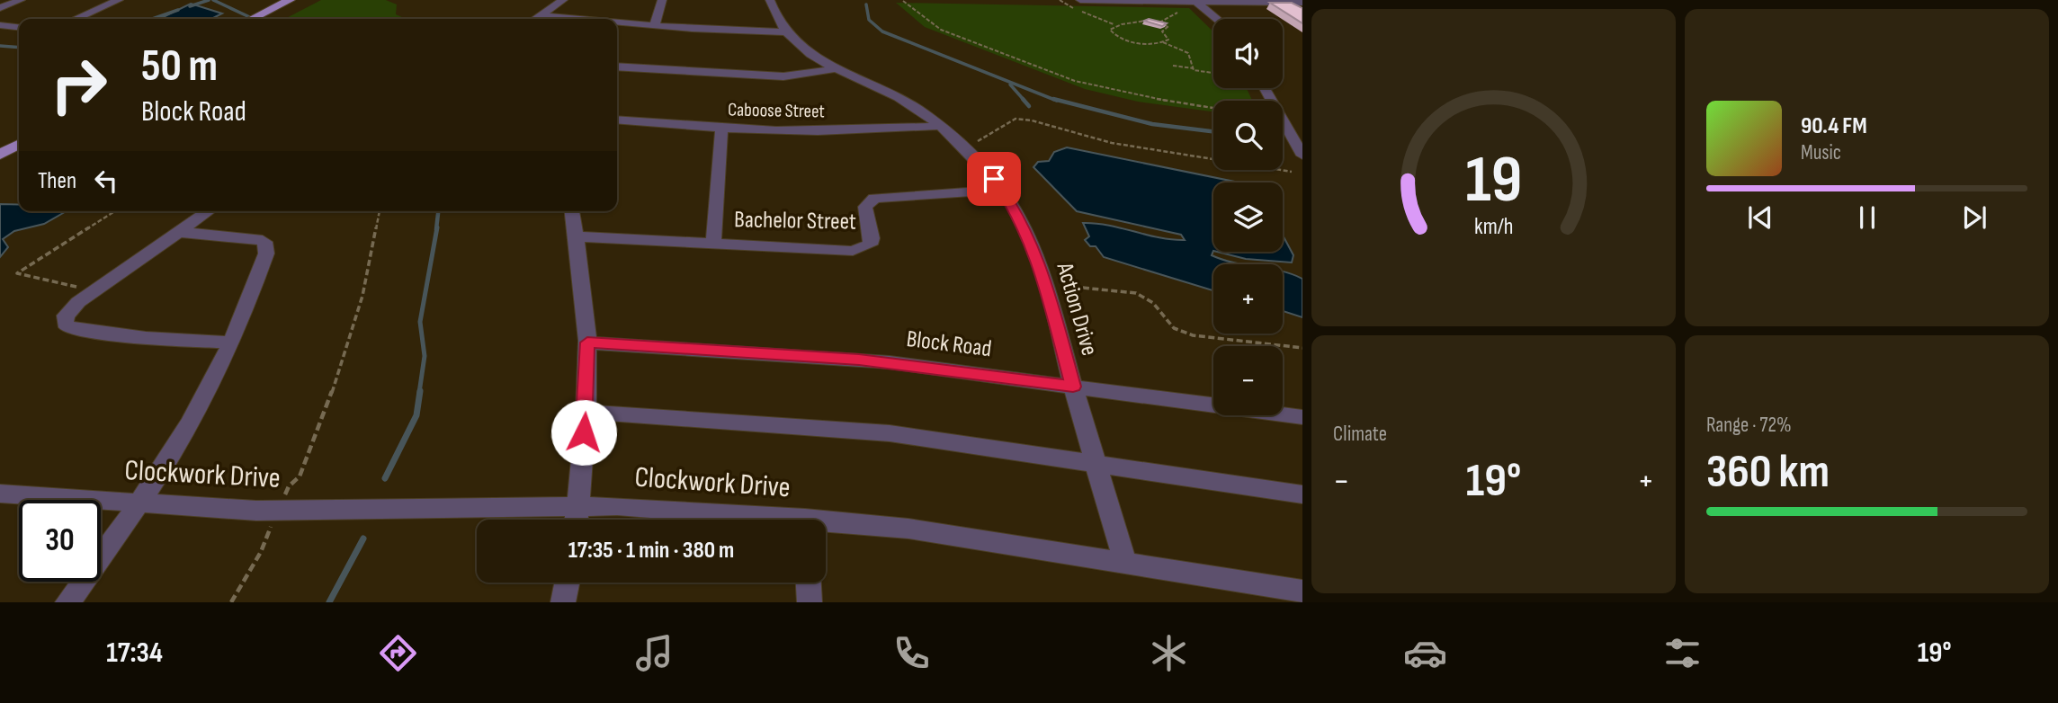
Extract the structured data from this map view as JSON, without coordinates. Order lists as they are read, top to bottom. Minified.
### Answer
{"streets":{"street":["Caboose Street","Bachelor Street","Action Drive","Block Road","Clockwork Drive"]},"crossings":[["Caboose Street","Action Drive"],["Bachelor Street","Action Drive"],["Action Drive","Block Road"],["Action Drive","Clockwork Drive"]],"page":{"map_buttons":["+","−"],"turn":["50 m","Block Road"],"song":["90.4 FM","Music"],"then":"Then","tile":["Climate",["Range · 72%","360 km"]],"heat":["−","19°","+"],"limit":"30","trip":"17:35 · 1 min · 380 m","tabs":["17:34","19°"],"gauge":["19","km/h"]}}
